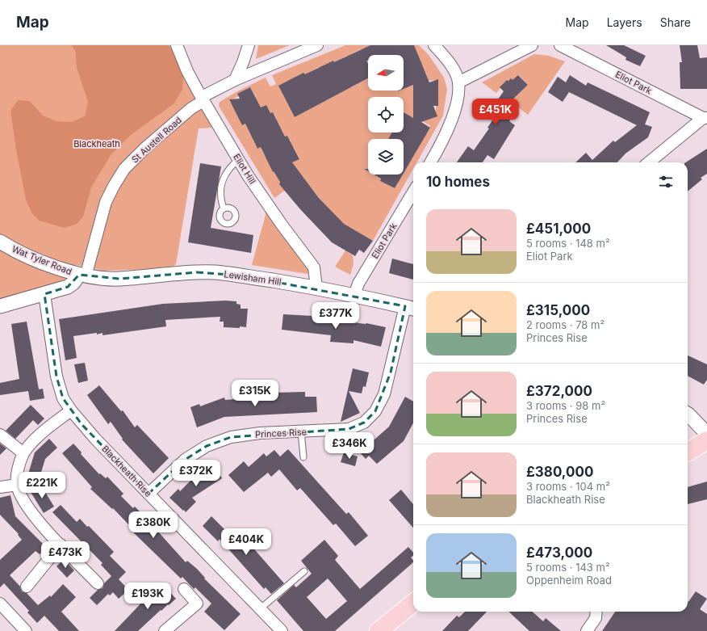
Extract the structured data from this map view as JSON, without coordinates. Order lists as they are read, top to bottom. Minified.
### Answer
{"streets":{"street":["Eliot Park","St Austell Road","Eliot Hill","Wat Tyler Road","Lewisham Hill","Princes Rise","Blackheath Rise"]},"crossings":[["Eliot Park","Lewisham Hill"],["St Austell Road","Eliot Hill"],["St Austell Road","Wat Tyler Road"],["St Austell Road","Lewisham Hill"],["Eliot Hill","Lewisham Hill"],["Wat Tyler Road","Lewisham Hill"],["Lewisham Hill","Princes Rise"],["Princes Rise","Blackheath Rise"]],"parks":["Blackheath"],"north":"left","page":{"header":"Map","nav":["Map","Layers","Share"],"price":["£451K","£377K","£315K","£346K","£372K","£221K","£380K","£404K","£473K","£193K"],"heading":"10 homes","list":[{"name":"£451,000","note":"5 rooms · 148 m² · Eliot Park"},{"name":"£315,000","note":"2 rooms · 78 m² · Princes Rise"},{"name":"£372,000","note":"3 rooms · 98 m² · Princes Rise"},{"name":"£380,000","note":"3 rooms · 104 m² · Blackheath Rise"},{"name":"£473,000","note":"5 rooms · 143 m² · Oppenheim Road"}]}}
